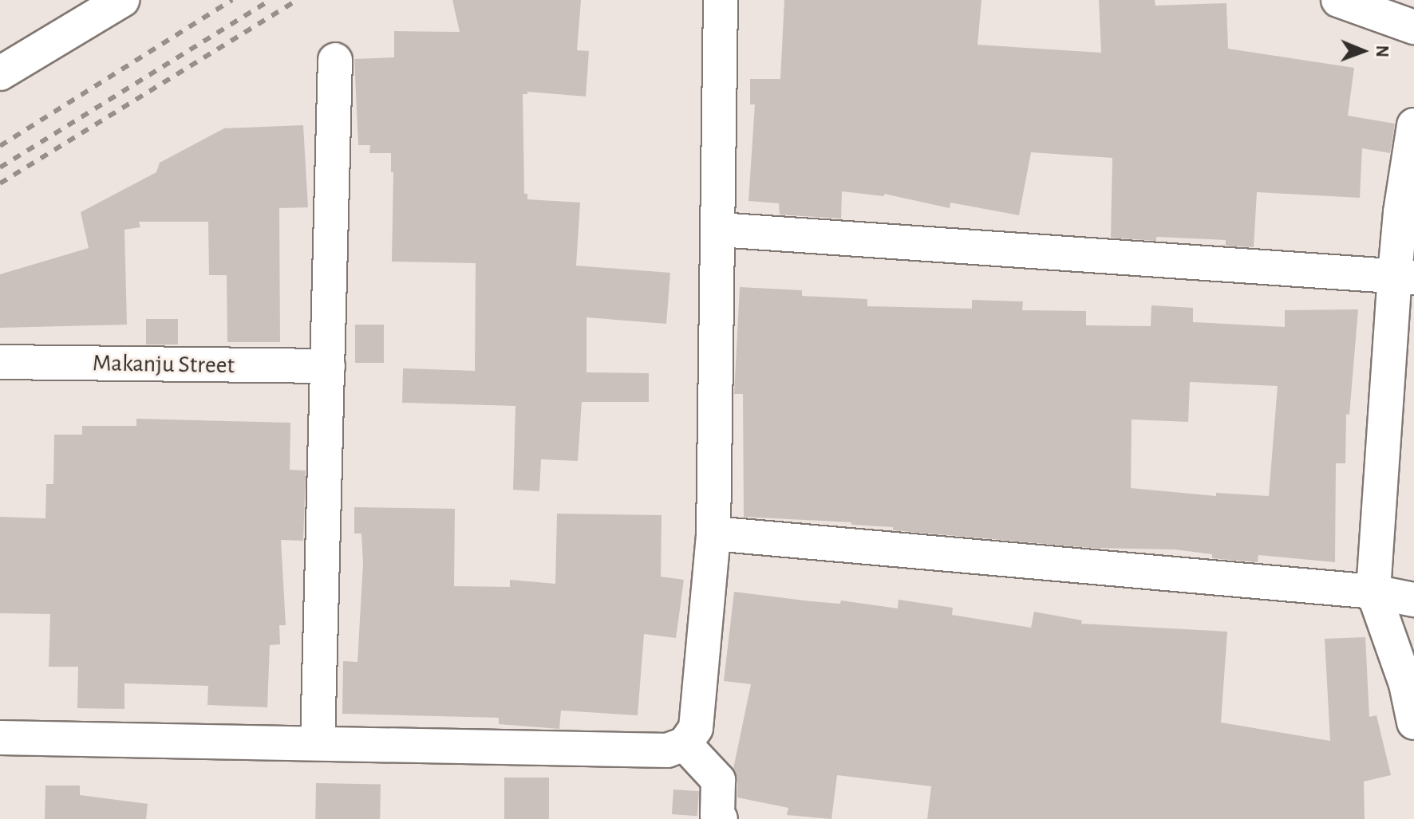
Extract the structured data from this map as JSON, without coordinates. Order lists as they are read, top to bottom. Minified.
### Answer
{"streets":{"street":["Makanju Street"]},"north":"right"}
